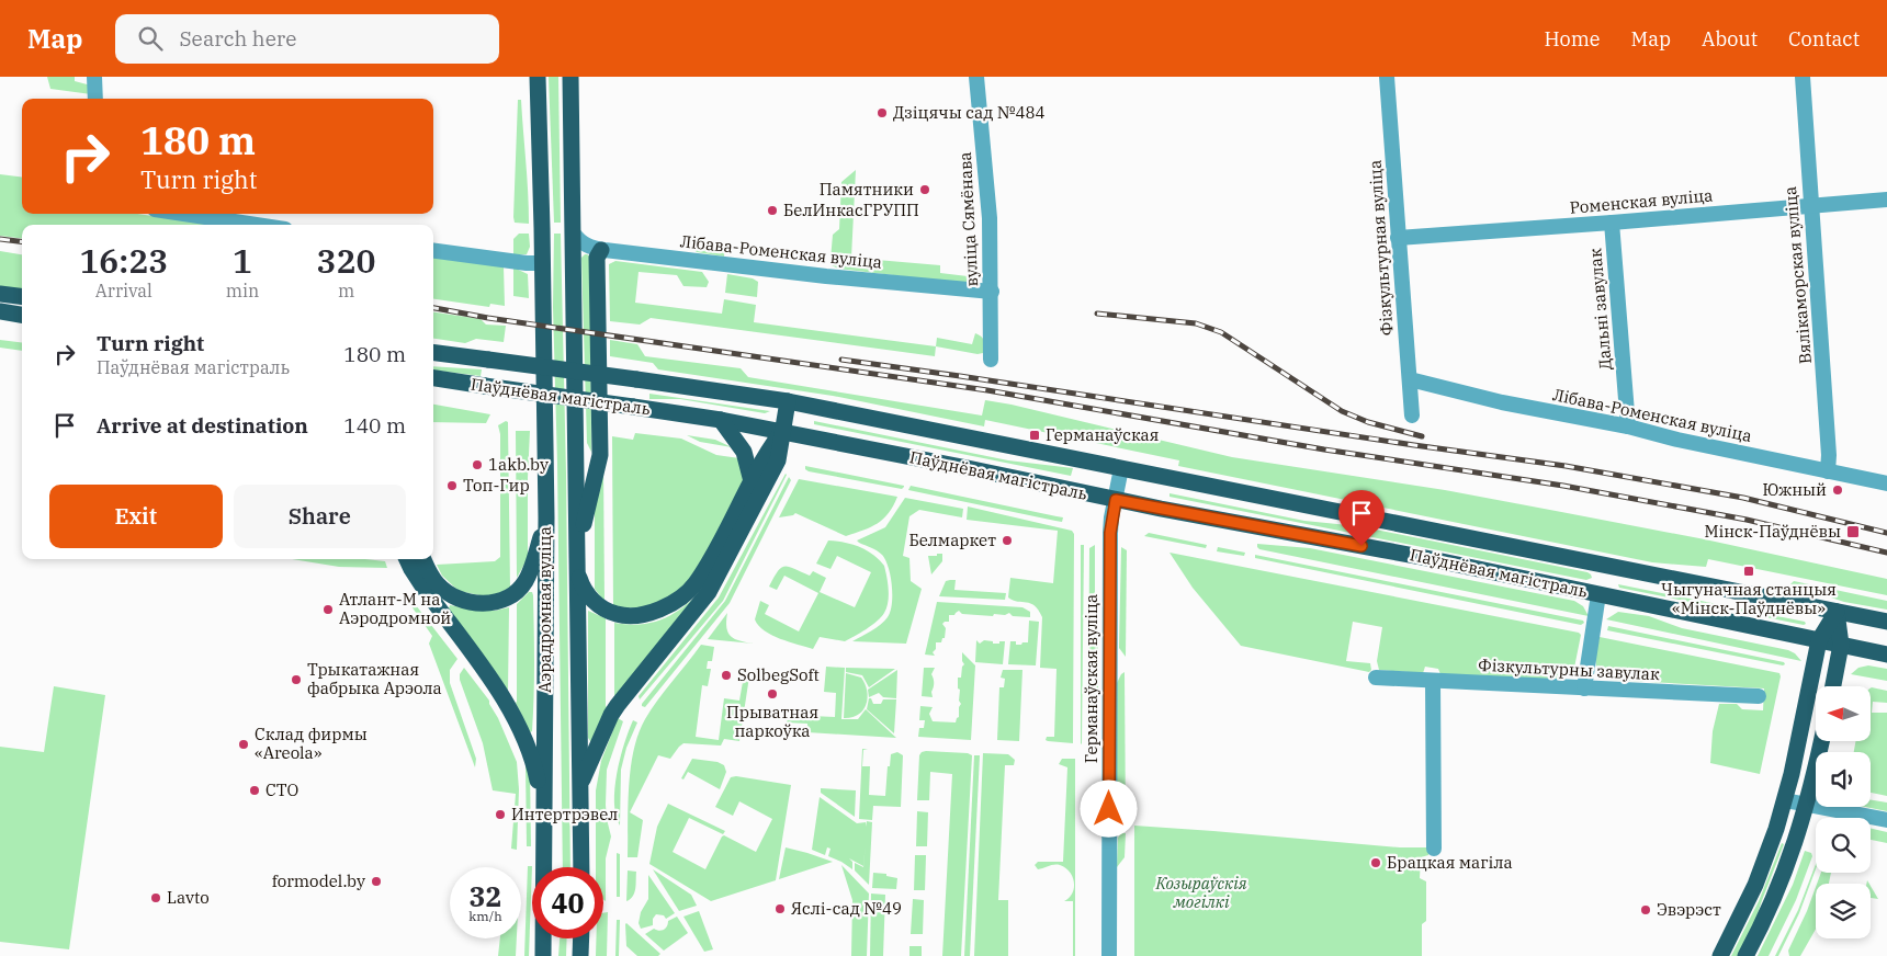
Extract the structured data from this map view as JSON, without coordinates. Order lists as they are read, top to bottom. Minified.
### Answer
{"streets":{"main road":["Паўднёвая магістраль","Аэрадромная вуліца"],"street":["Роменская вуліца","вуліца Сямёнава","Фізкультурная вуліца","Лібава-Роменская вуліца","Вялікаморская вуліца","Дальні завулак","Фізкультурны завулак","Германаўская вуліца"]},"crossings":[["Роменская вуліца","Фізкультурная вуліца"],["Роменская вуліца","Вялікаморская вуліца"],["Роменская вуліца","Дальні завулак"],["вуліца Сямёнава","Лібава-Роменская вуліца"],["Фізкультурная вуліца","Лібава-Роменская вуліца"],["Лібава-Роменская вуліца","Вялікаморская вуліца"],["Лібава-Роменская вуліца","Дальні завулак"],["Лібава-Роменская вуліца","Аэрадромная вуліца"],["Паўднёвая магістраль","Германаўская вуліца"]],"parks":["Козыраўскія могілкі"],"places":{"other":["Дзіцячы сад №484","Памятники","БелИнкасГРУПП","1akb.by","Топ-Гир","Южный","Белмаркет","Атлант-М на Аэродромной","SolbegSoft","Трыкатажная фабрыка Арэола","Прыватная паркоўка","Склад фирмы «Areola»","СТО","Интертрэвел","Брацкая магіла","formodel.by","Lavto","Яслі-сад №49","Эвэрэст"],"transit":["Германаўская","Мінск-Паўднёвы","Чыгуначная станцыя «Мінск-Паўднёвы»"]},"north":"left","page":{"header":"Map","search":"Search here","nav":["Home","Map","About","Contact"],"turn":["180 m","Turn right"],"eta":["16:23","Arrival","1","min","320","m"],"list":[{"name":"Turn right","note":"Паўднёвая магістраль","value":"180 m"},{"name":"Arrive at destination","value":"140 m"}],"buttons":["Exit","Share"],"speed":"32 km/h","limit":"40"}}
